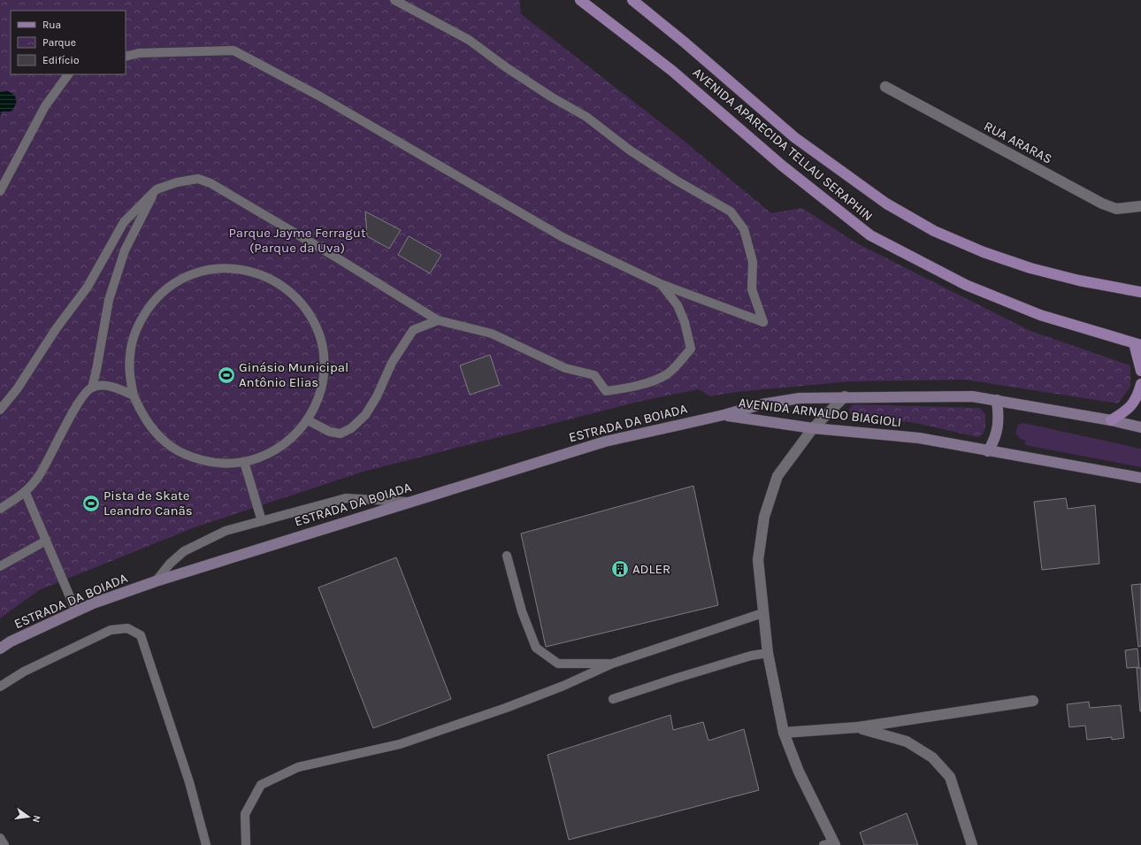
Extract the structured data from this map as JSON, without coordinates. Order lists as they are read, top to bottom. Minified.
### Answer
{"streets":{"main road":["AVENIDA APARECIDA TELLAU SERAPHIN","AVENIDA ARNALDO BIAGIOLI","ESTRADA DA BOIADA"],"street":["RUA ARARAS"]},"crossings":[["AVENIDA ARNALDO BIAGIOLI","ESTRADA DA BOIADA"]],"parks":["Parque Jayme Ferragut (Parque da Uva)"],"places":{"sports":["Ginásio Municipal Antônio Elias","Pista de Skate Leandro Canãs"],"building":["ADLER"]},"legend":["Rua","Parque","Edifício"],"north":"right"}
